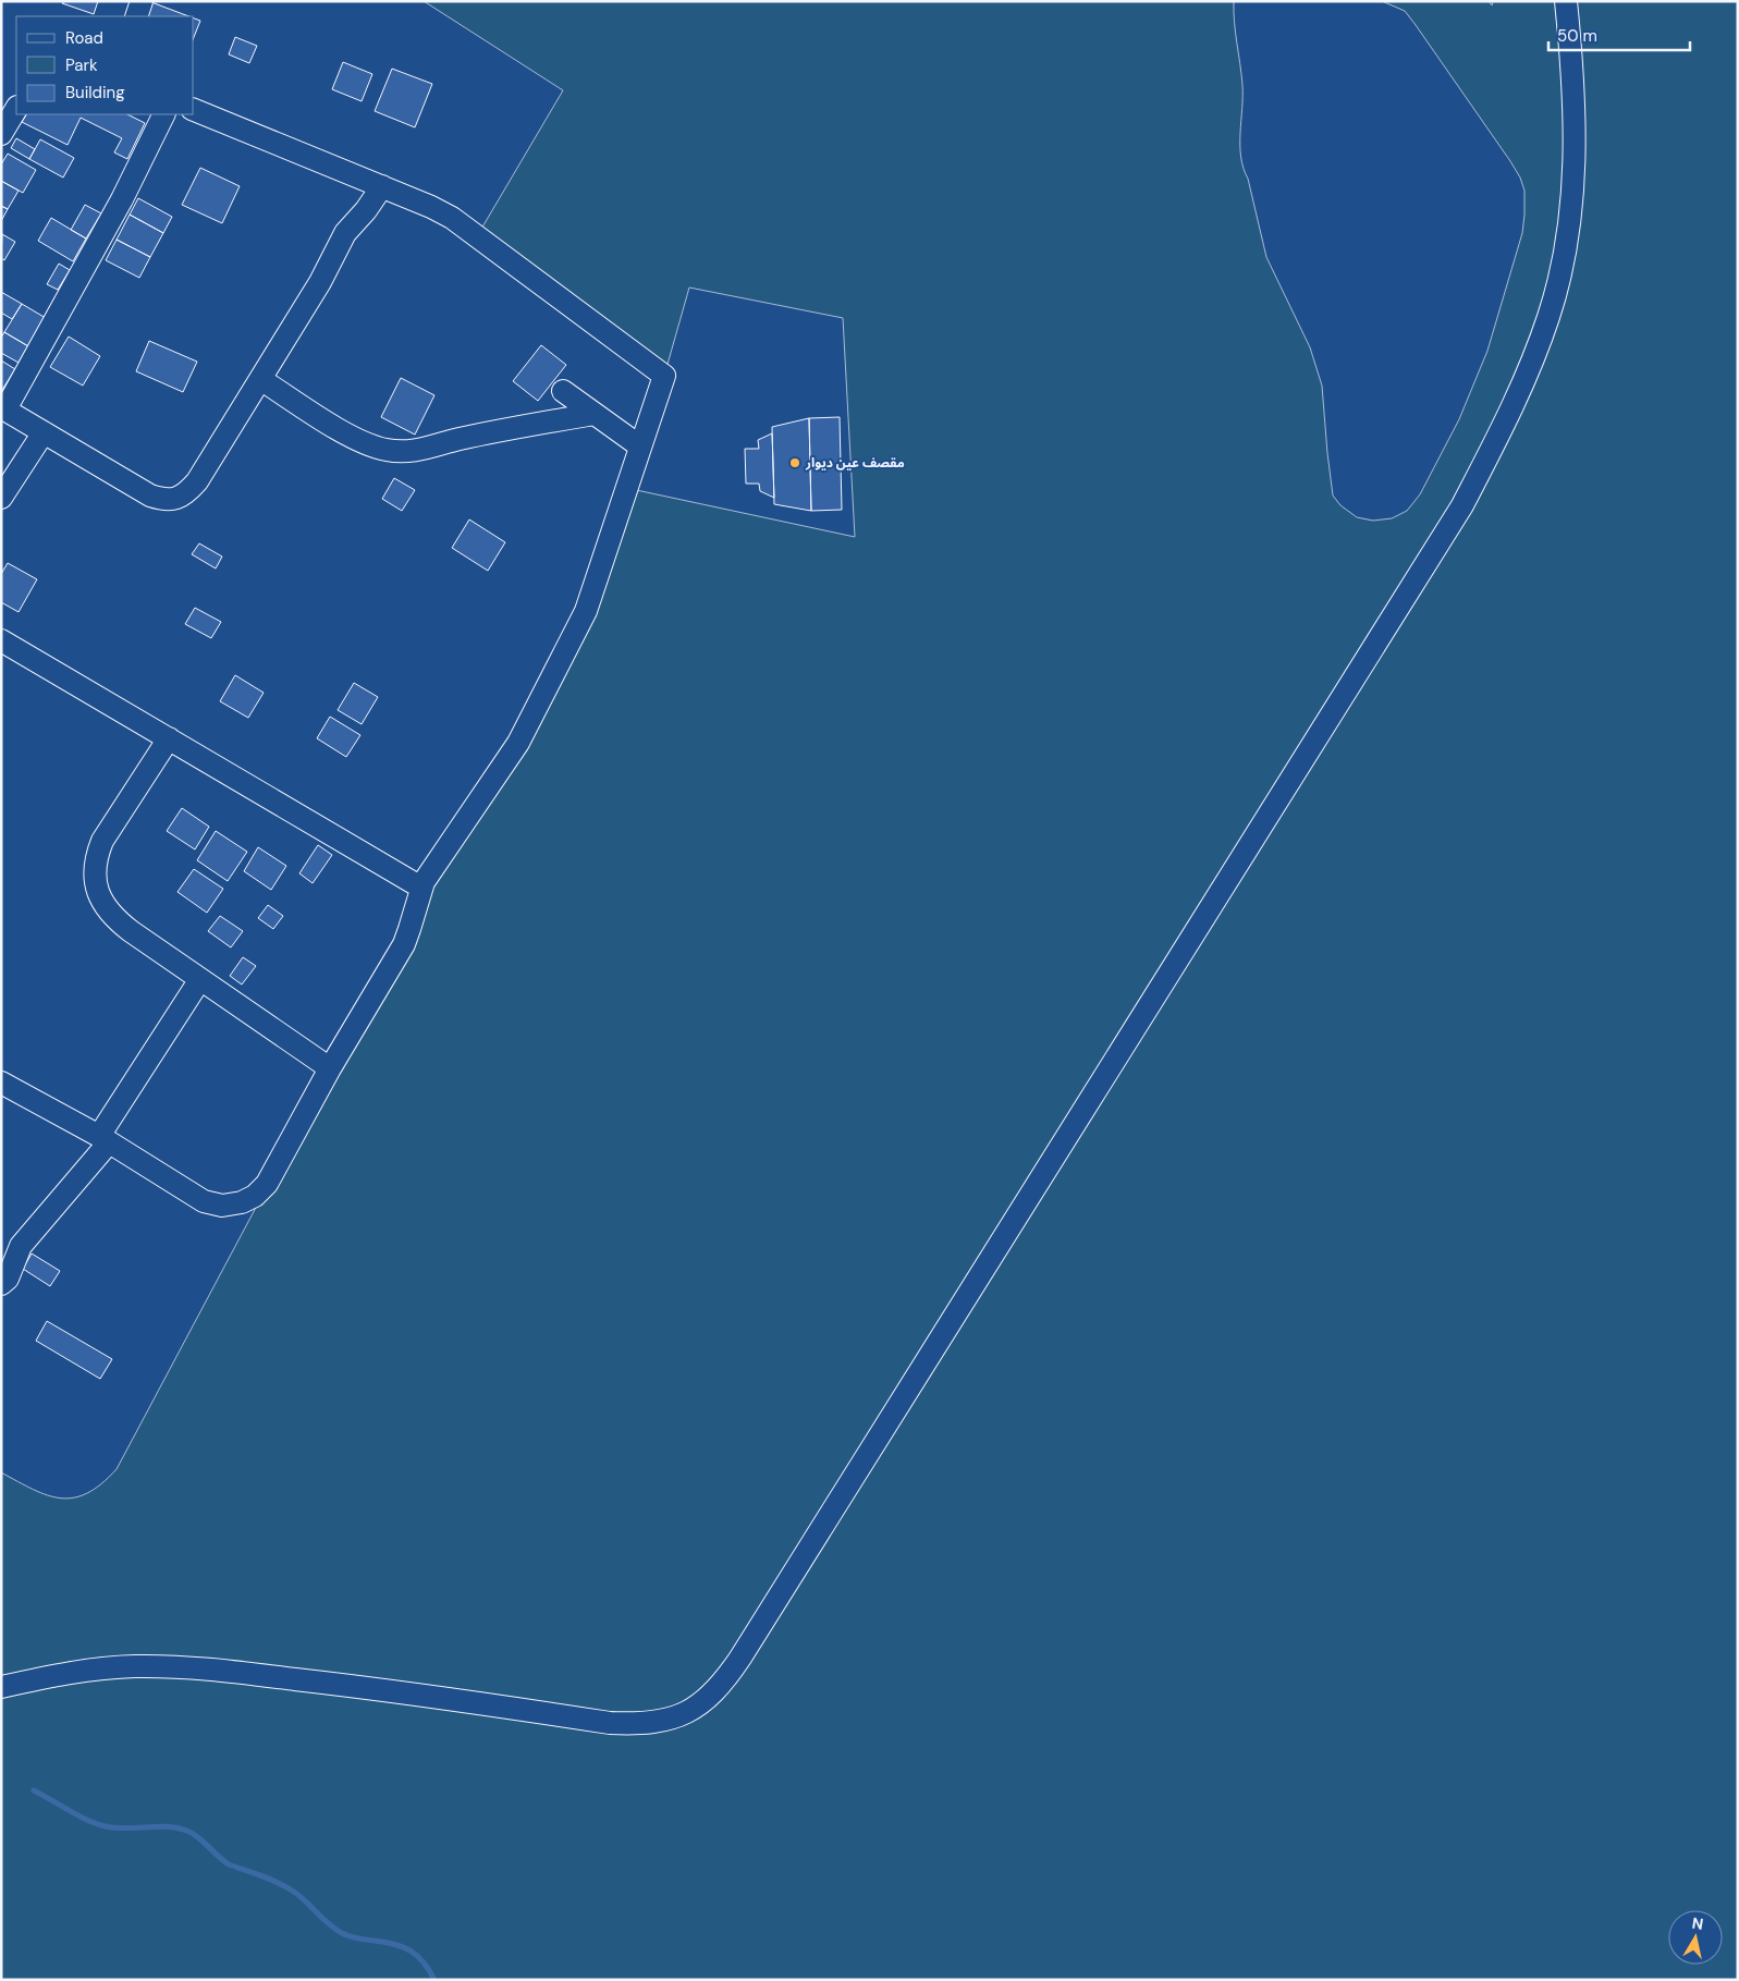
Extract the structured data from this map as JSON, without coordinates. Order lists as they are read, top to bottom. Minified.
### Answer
{"places":["مقصف عين ديوار"],"legend":["Road","Park","Building"],"scale_bar":"50 m","north":"top"}
